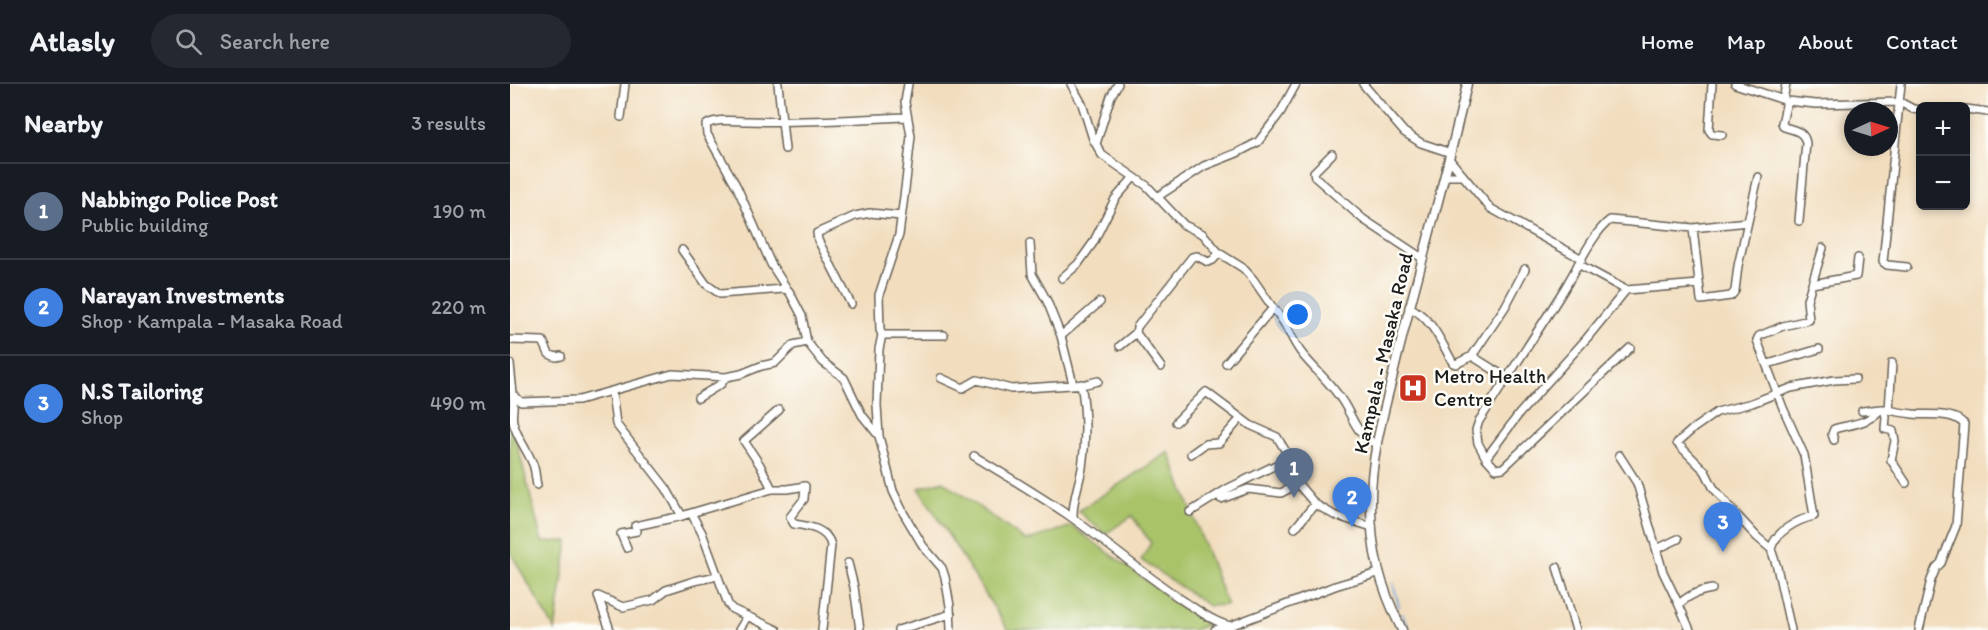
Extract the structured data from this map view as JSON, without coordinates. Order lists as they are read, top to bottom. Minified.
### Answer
{"streets":{"main road":["Kampala - Masaka Road"]},"places":{"hospital":["Metro Health Centre"]},"north":"right","page":{"header":"Atlasly","search":"Search here","nav":["Home","Map","About","Contact"],"heading":["Nearby","3 results"],"map_buttons":["+","−"],"list":[{"mark":"1","name":"Nabbingo Police Post","note":"Public building","value":"190 m"},{"mark":"2","name":"Narayan Investments","note":"Shop · Kampala - Masaka Road","value":"220 m"},{"mark":"3","name":"N.S Tailoring","note":"Shop","value":"490 m"}],"pins":["1","2","3"]}}
